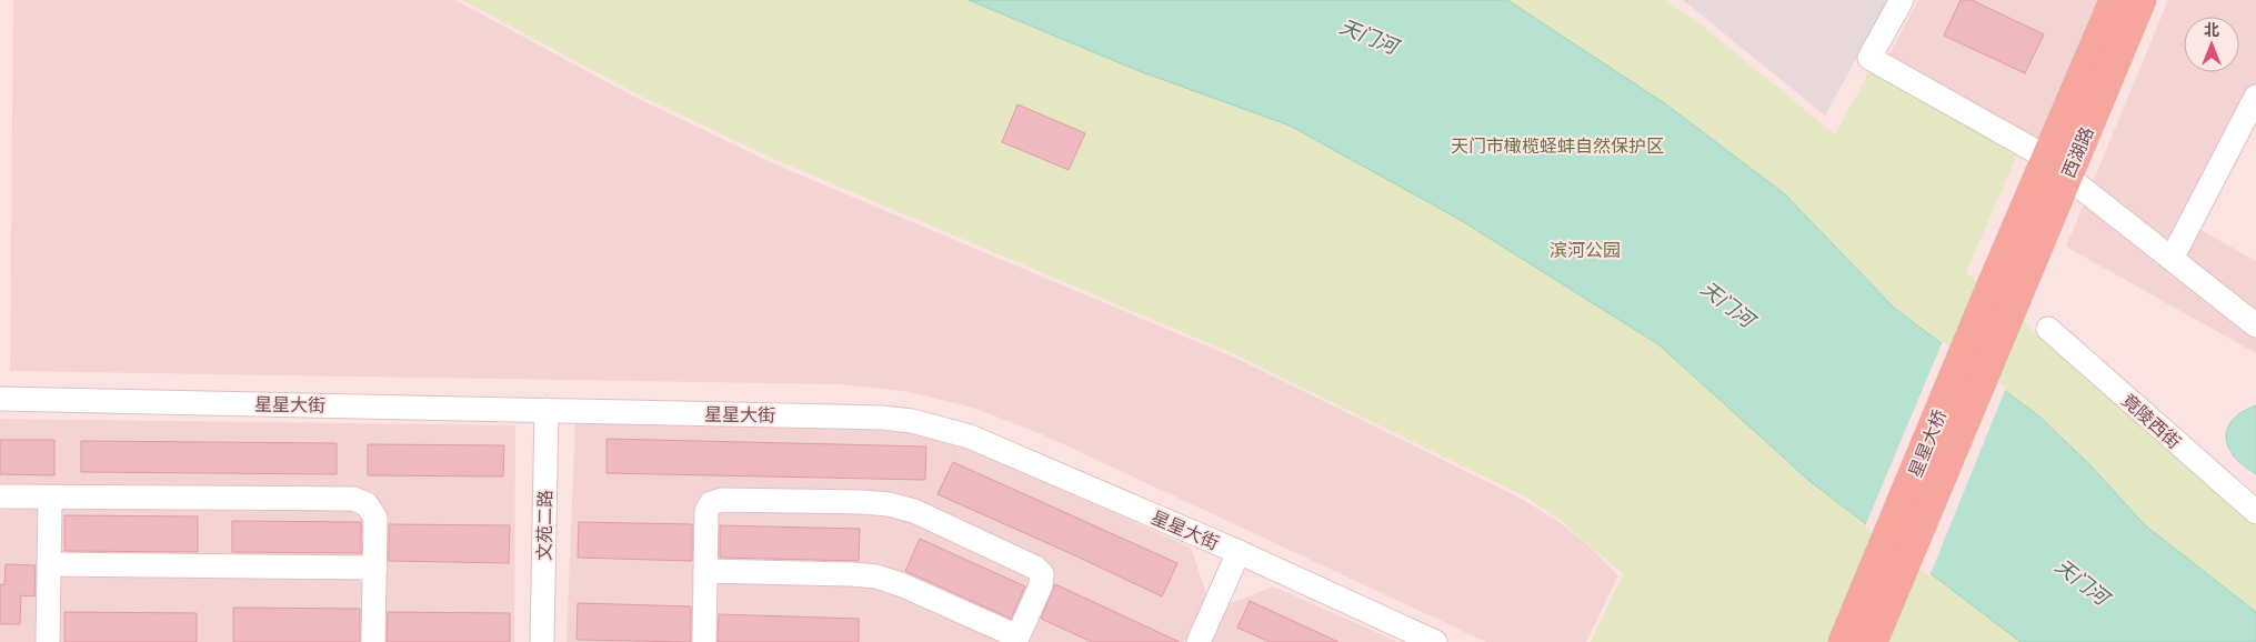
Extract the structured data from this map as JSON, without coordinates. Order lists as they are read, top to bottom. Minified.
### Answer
{"streets":{"main road":["西湖路","星星大桥"],"street":["星星大街","竟陵西街","文苑二路"]},"crossings":[["西湖路","星星大桥"],["星星大街","文苑二路"]],"water":["天门河"],"parks":["天门市橄榄蛏蚌自然保护区","滨河公园"],"north":"top"}
